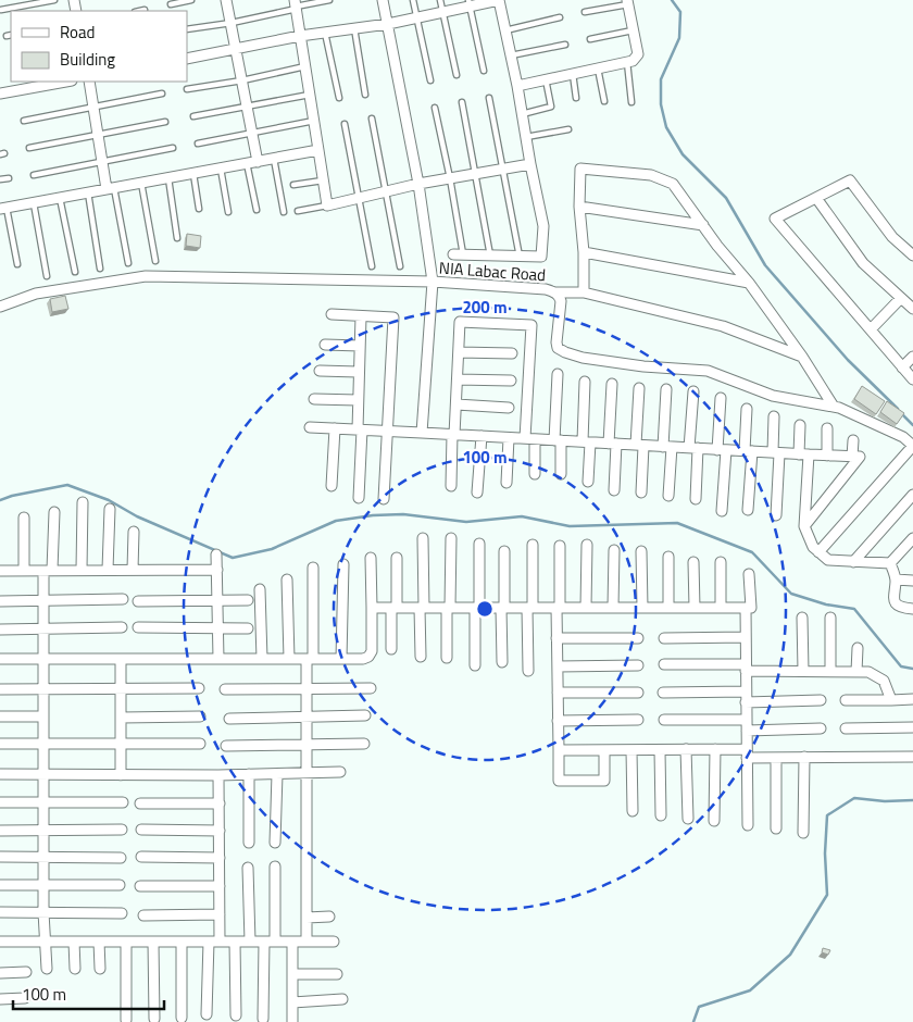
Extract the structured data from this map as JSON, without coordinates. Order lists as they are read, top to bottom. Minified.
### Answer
{"streets":{"street":["NIA Labac Road"]},"legend":["Road","Building"],"scale_bar":"100 m","rings":["200 m","100 m"]}
